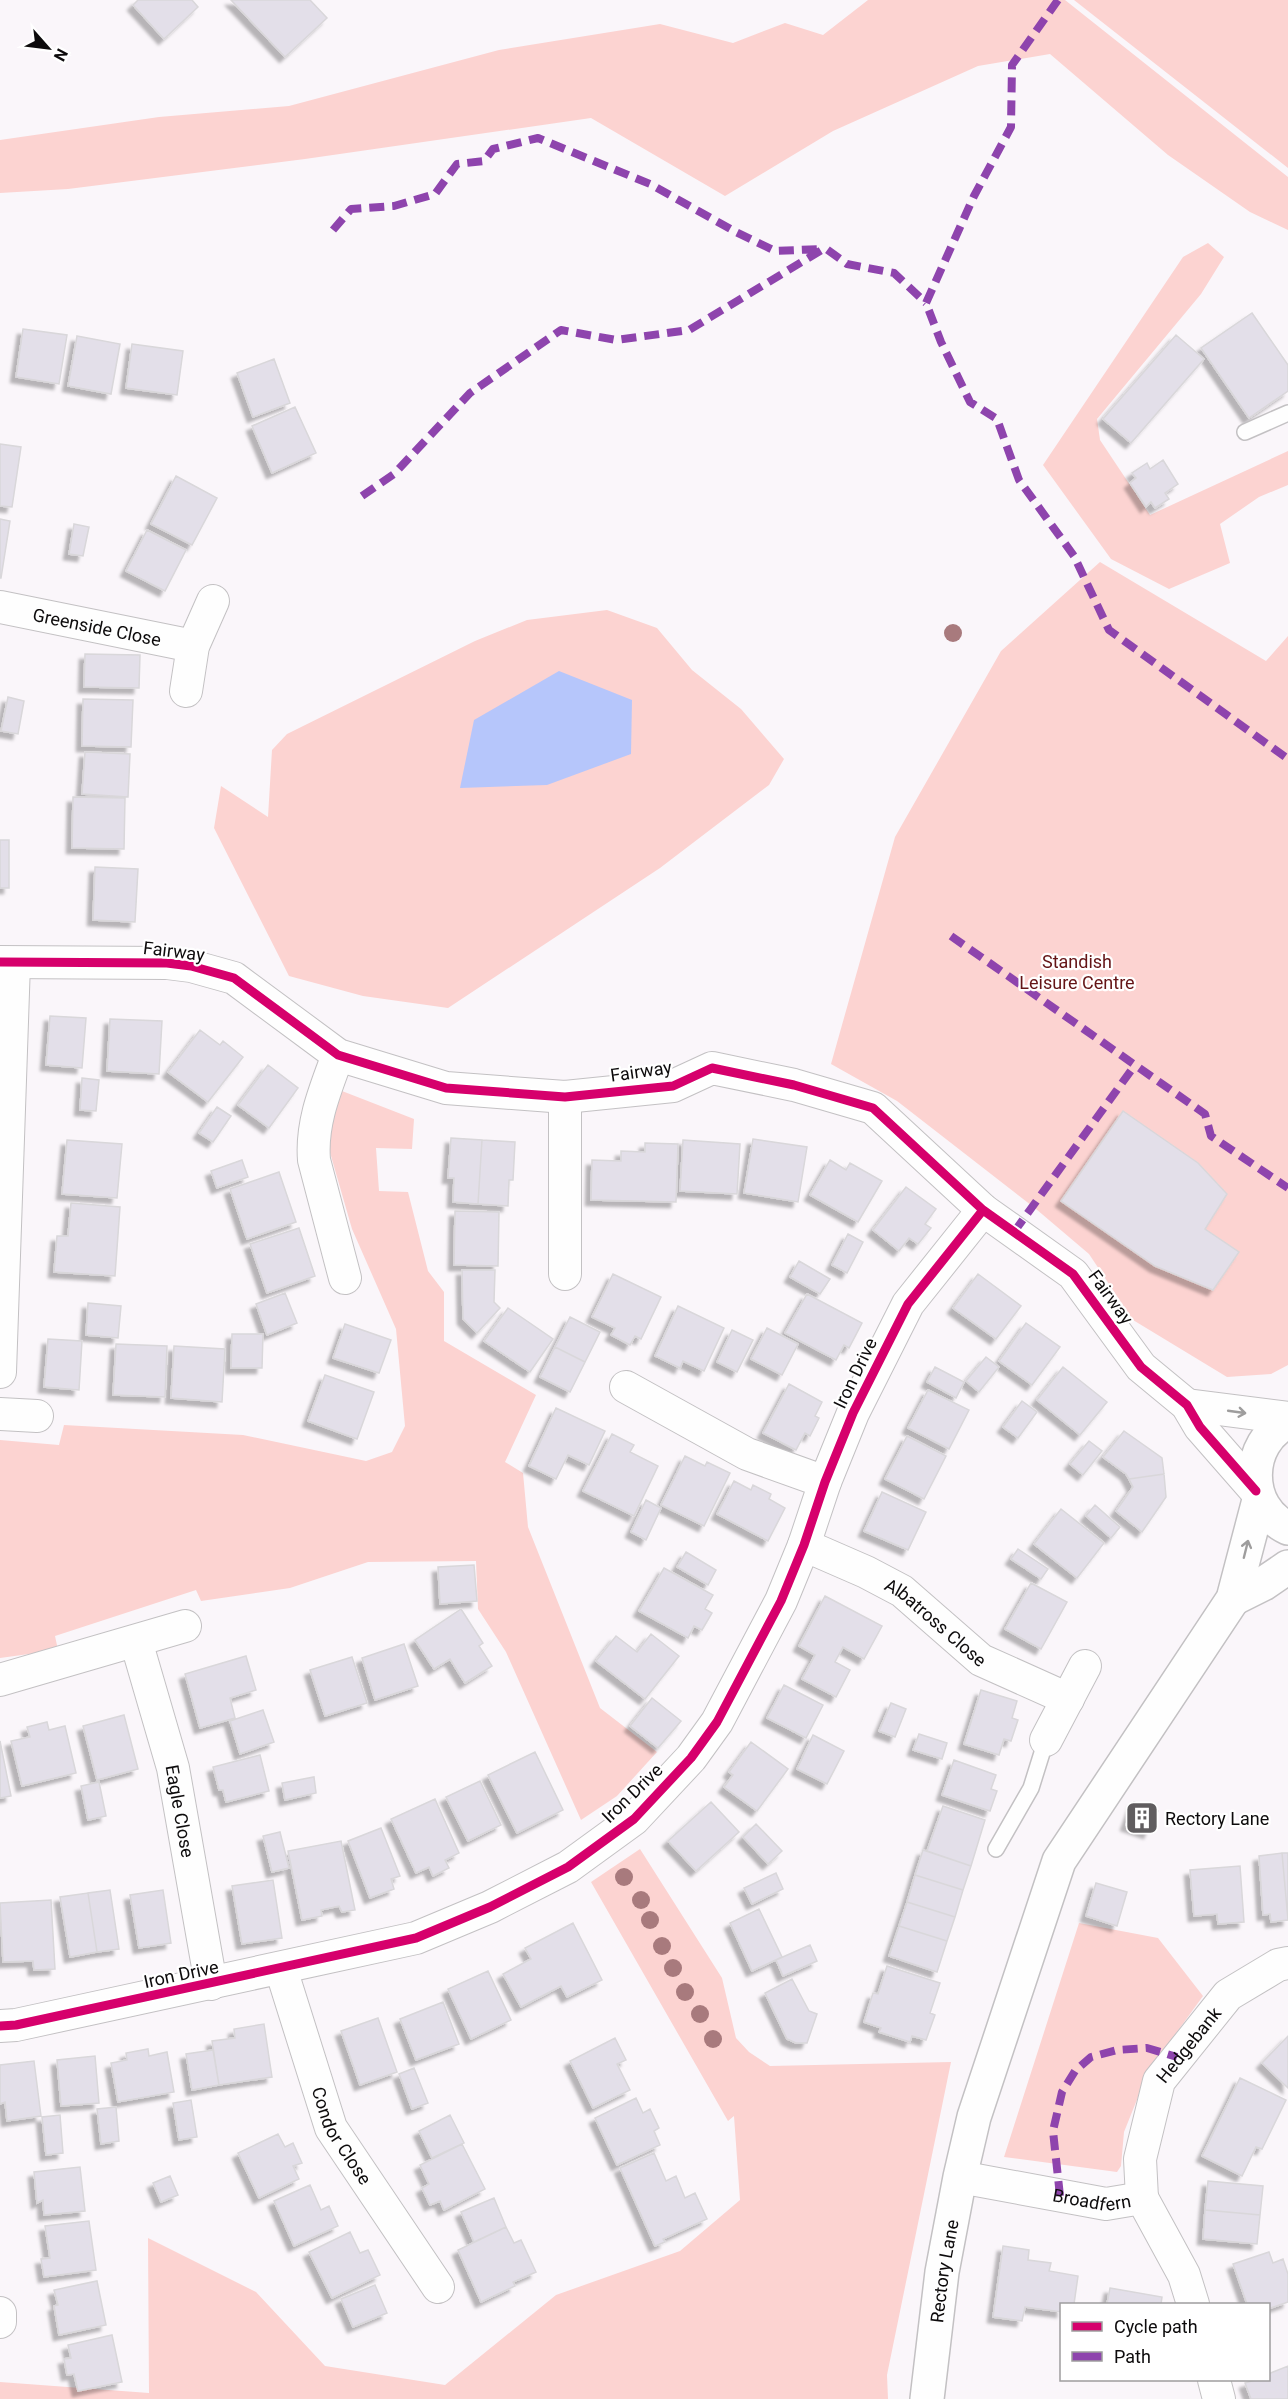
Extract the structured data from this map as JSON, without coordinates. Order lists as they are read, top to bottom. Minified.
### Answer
{"streets":{"main road":["Rectory Lane"],"street":["Greenside Close","Fairway","Iron Drive","Albatross Close","Eagle Close","Hedgebank","Condor Close","Broadfern"]},"crossings":[["Fairway","Iron Drive"],["Fairway","Rectory Lane"],["Iron Drive","Albatross Close"],["Iron Drive","Eagle Close"],["Iron Drive","Condor Close"],["Hedgebank","Broadfern"],["Broadfern","Rectory Lane"]],"parks":["Standish Leisure Centre"],"places":{"building":["Rectory Lane"]},"legend":["Cycle path","Path"],"north":"bottom right"}
